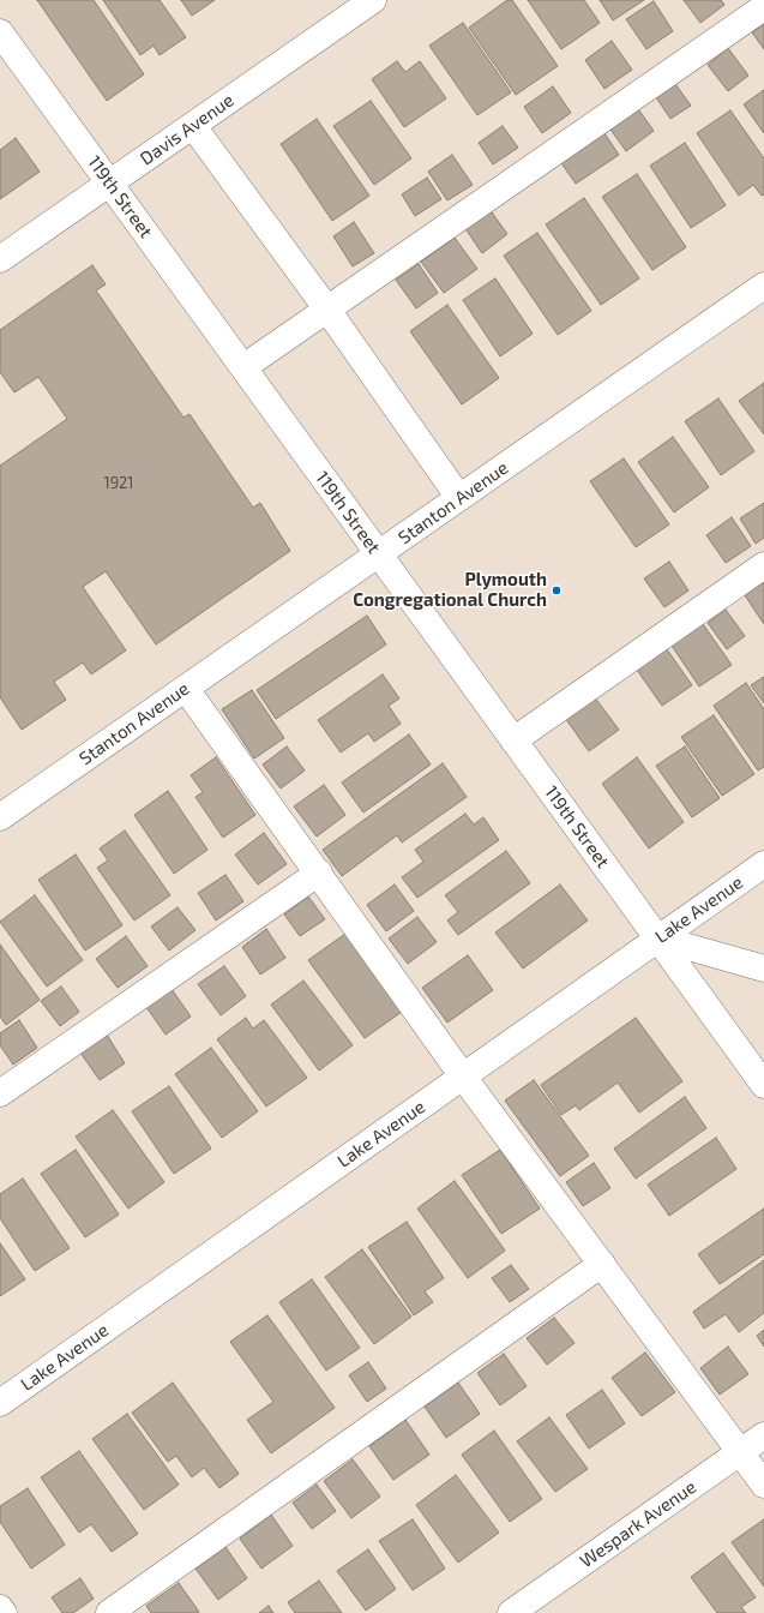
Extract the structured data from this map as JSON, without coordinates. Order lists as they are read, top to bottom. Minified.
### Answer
{"streets":{"street":["Davis Avenue","119th Street","Stanton Avenue","Lake Avenue","Wespark Avenue"]},"crossings":[["Davis Avenue","119th Street"],["119th Street","Stanton Avenue"],["119th Street","Lake Avenue"]],"places":["Plymouth Congregational Church"],"house_numbers":["1921"]}
